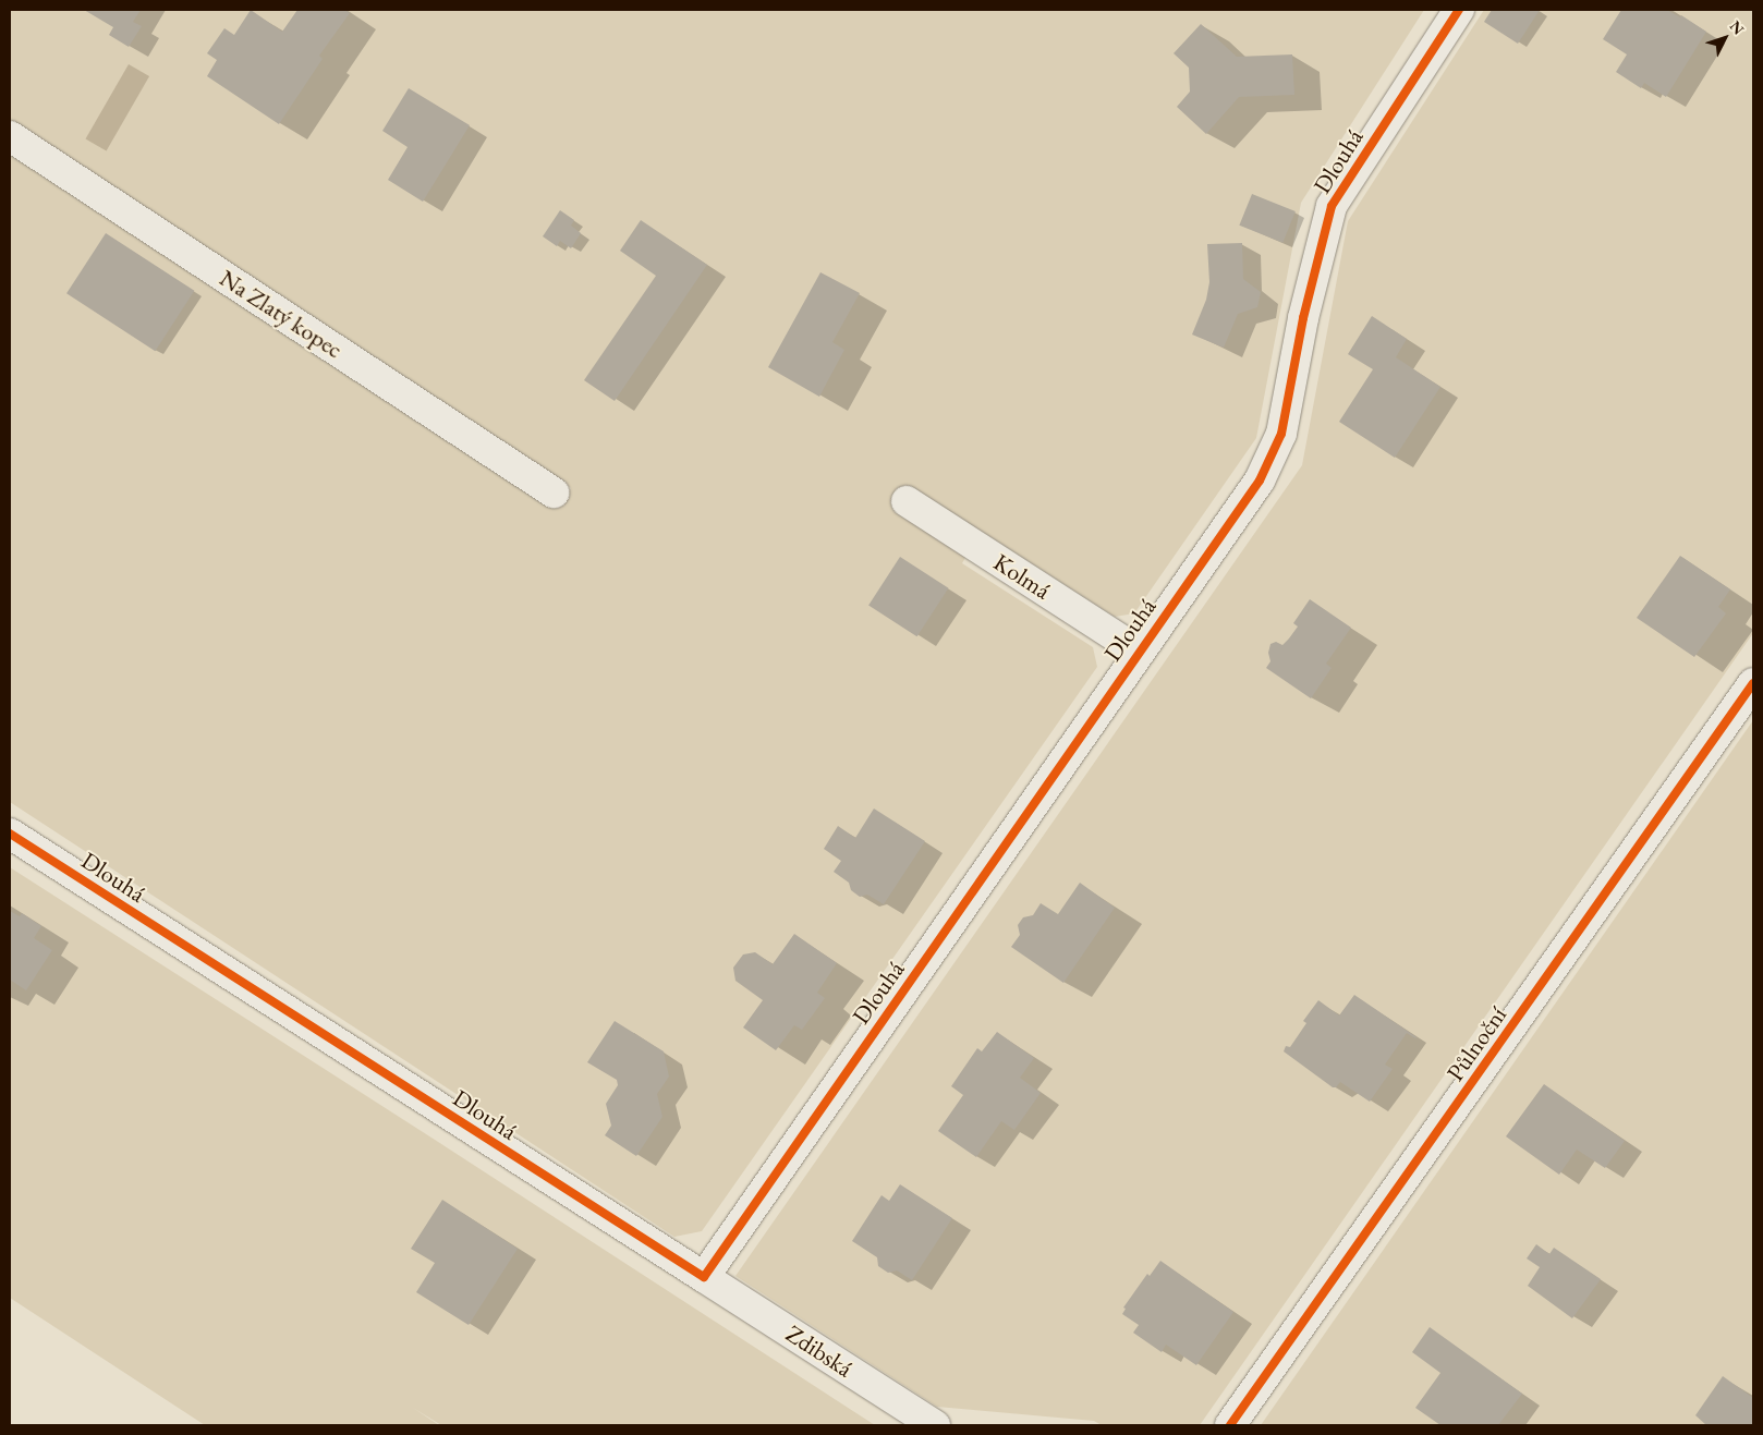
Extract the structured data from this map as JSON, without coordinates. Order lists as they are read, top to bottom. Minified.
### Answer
{"streets":{"street":["Dlouhá","Na Zlatý kopec","Kolmá","Půlnoční","Zdibská"]},"crossings":[["Dlouhá","Kolmá"],["Dlouhá","Zdibská"]],"north":"top right"}
